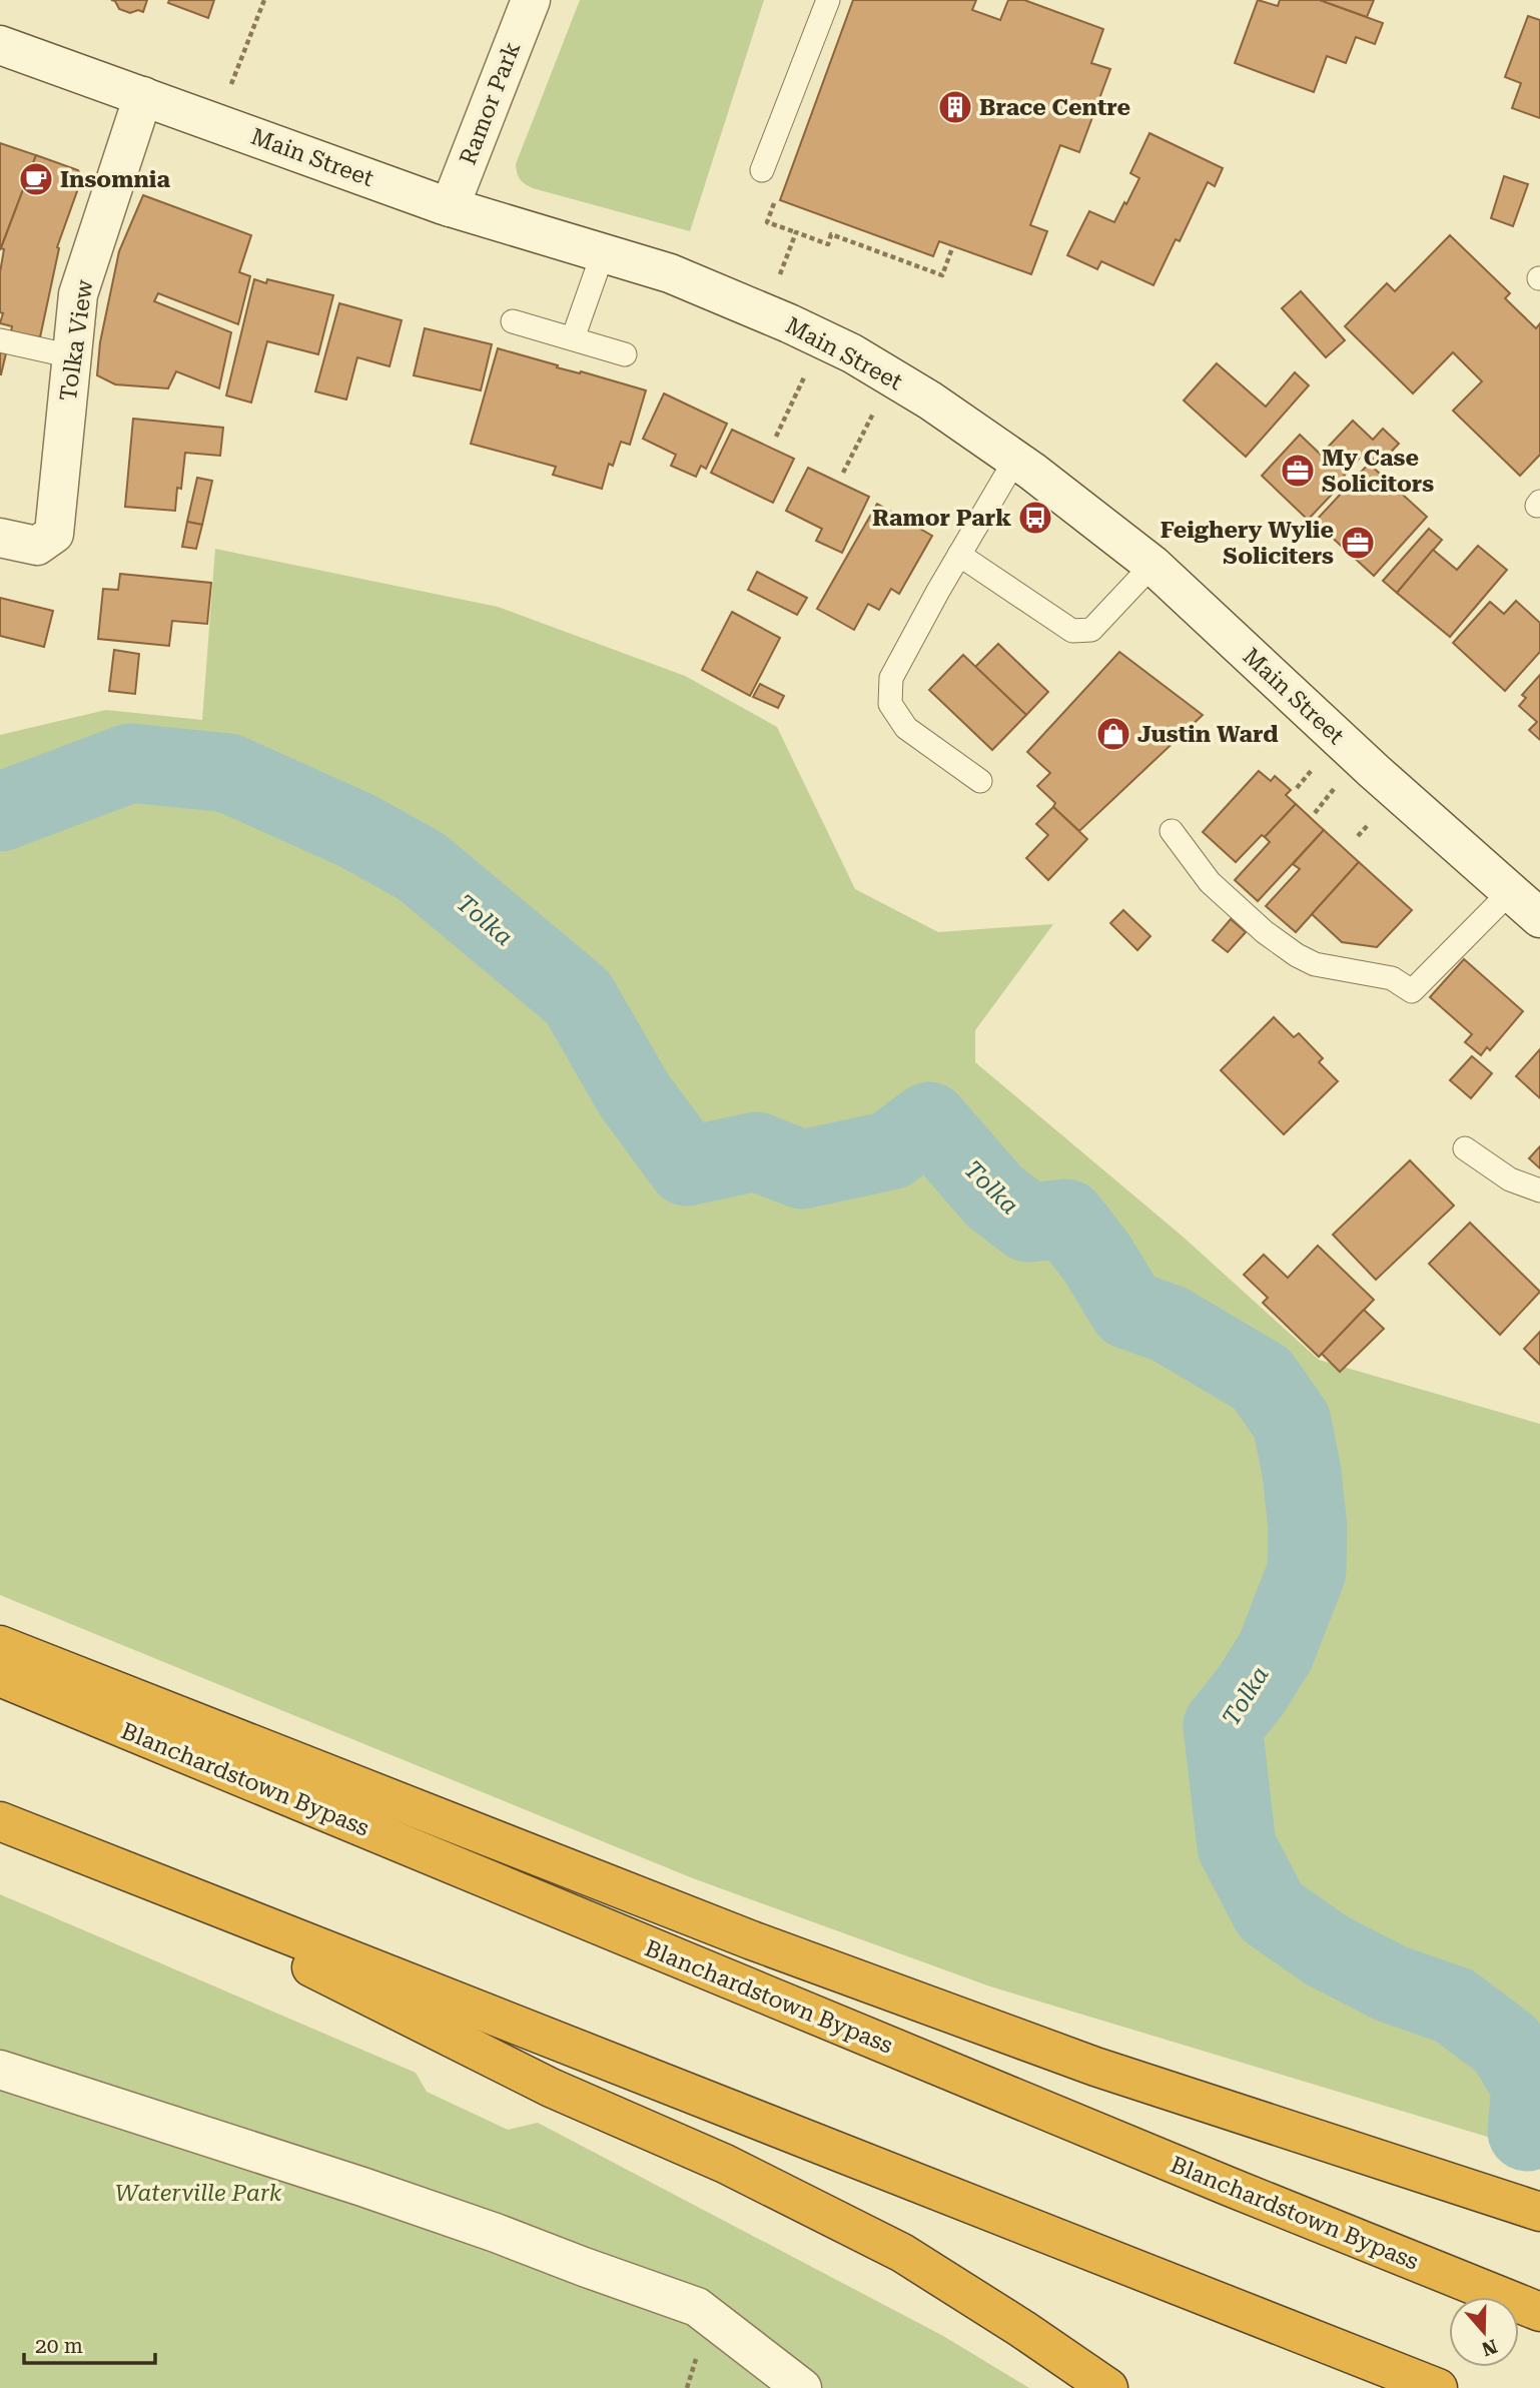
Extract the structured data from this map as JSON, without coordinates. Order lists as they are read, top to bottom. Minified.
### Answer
{"streets":{"highway":["Blanchardstown Bypass"],"street":["Ramor Park","Main Street","Tolka View"]},"crossings":[["Ramor Park","Main Street"],["Main Street","Tolka View"]],"water":["Tolka"],"parks":["Waterville Park"],"places":{"building":["Brace Centre"],"cafe":["Insomnia"],"office":["My Case Solicitors","Feighery Wylie Soliciters"],"bus stop":["Ramor Park"],"shop":["Justin Ward"]},"scale_bar":"20 m","north":"bottom"}
